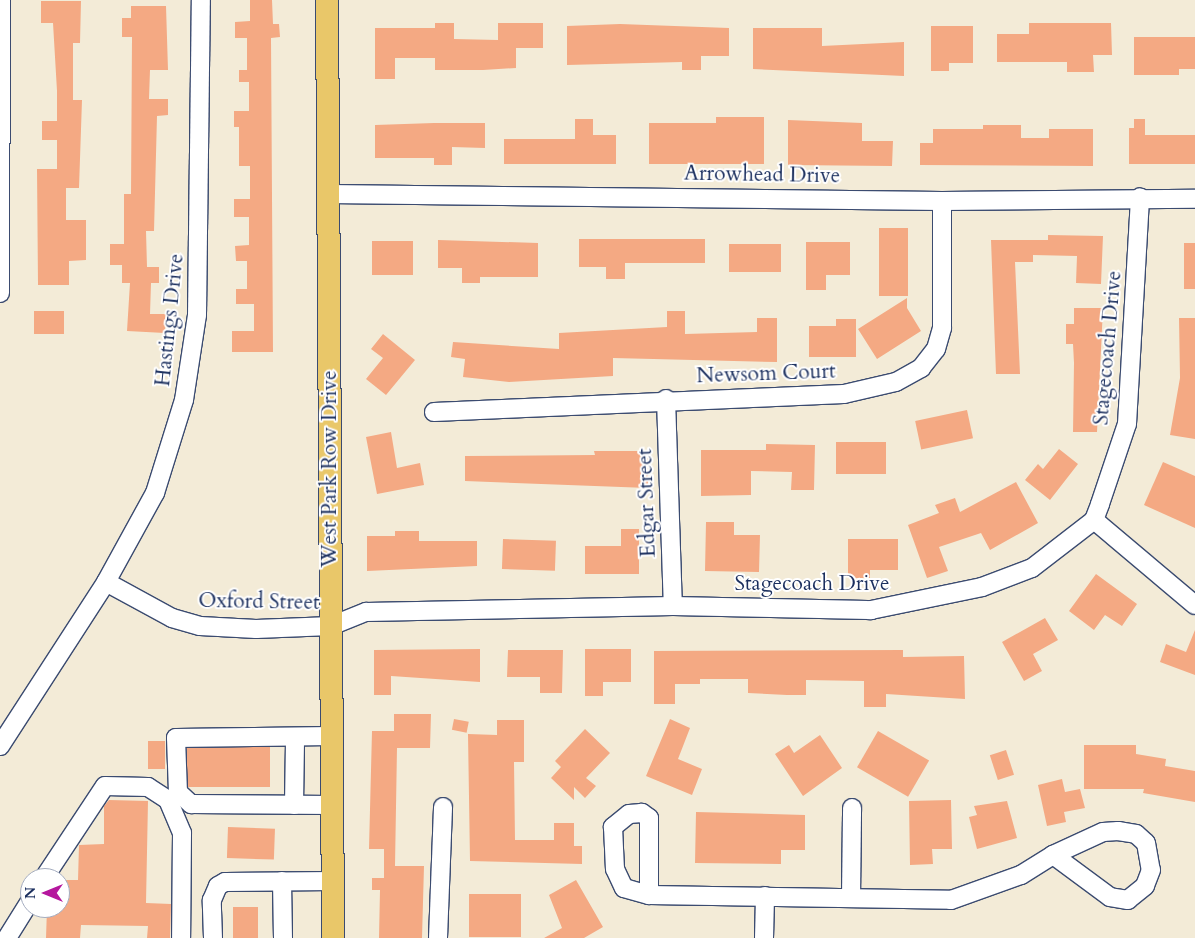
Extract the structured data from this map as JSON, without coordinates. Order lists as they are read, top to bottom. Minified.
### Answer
{"streets":{"main road":["West Park Row Drive"],"street":["Arrowhead Drive","Hastings Drive","Stagecoach Drive","Newsom Court","Edgar Street","Oxford Street"]},"crossings":[["Arrowhead Drive","Stagecoach Drive"],["Arrowhead Drive","Newsom Court"],["Arrowhead Drive","West Park Row Drive"],["Hastings Drive","Oxford Street"],["Stagecoach Drive","West Park Row Drive"],["Stagecoach Drive","Edgar Street"],["Stagecoach Drive","Oxford Street"],["Newsom Court","Edgar Street"],["West Park Row Drive","Oxford Street"]],"north":"left"}
